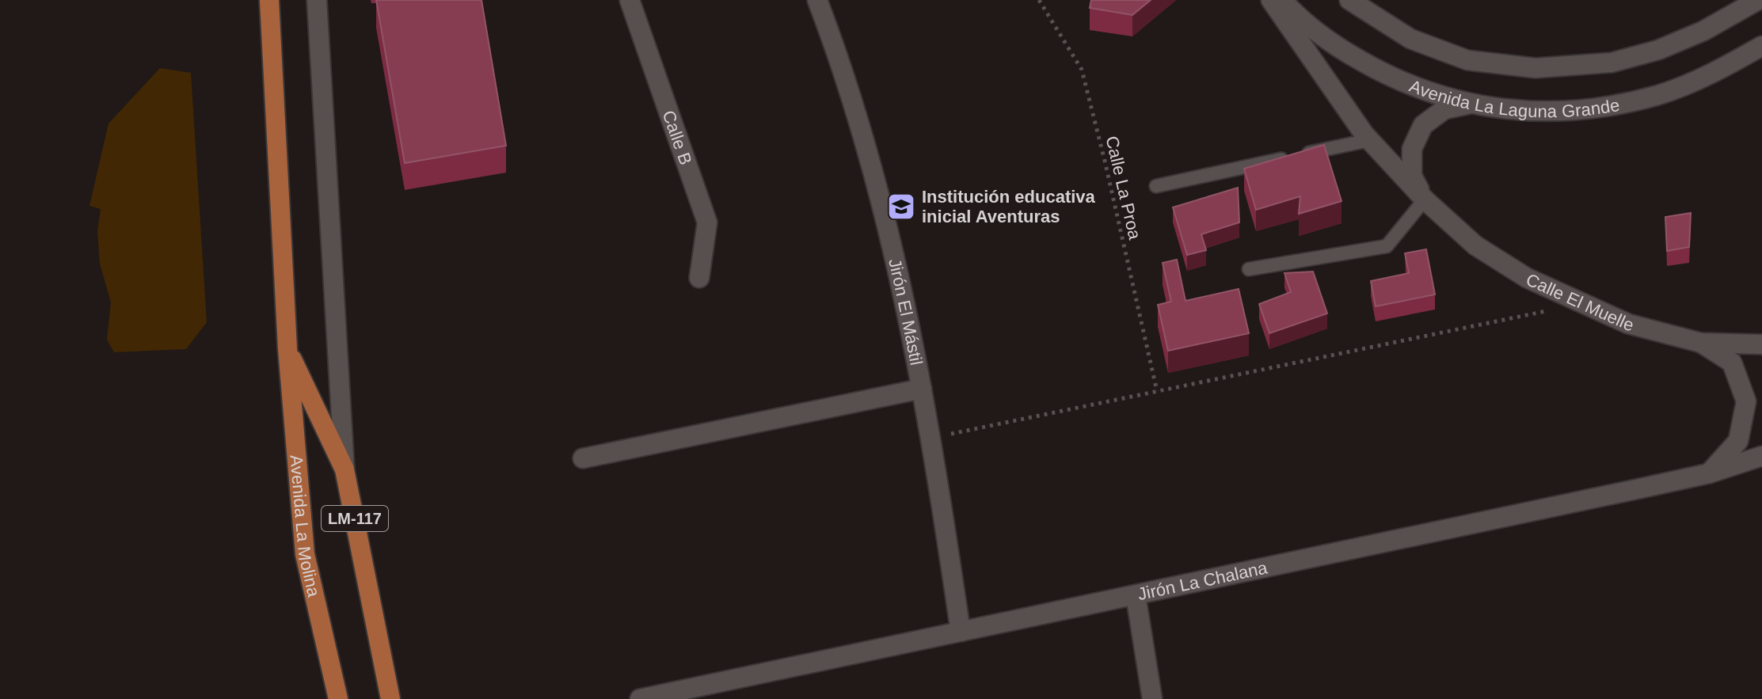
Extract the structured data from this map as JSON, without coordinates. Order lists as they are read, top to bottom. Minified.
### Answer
{"streets":{"main road":["LM-117","Avenida La Molina"],"street":["Avenida La Laguna Grande","Calle B","Calle El Muelle","Jirón El Mástil","Jirón La Chalana"],"path":["Calle La Proa"]},"crossings":[["Avenida La Laguna Grande","Calle El Muelle"],["Jirón El Mástil","Jirón La Chalana"]],"places":{"school or university":["Institución educativa inicial Aventuras"]}}
